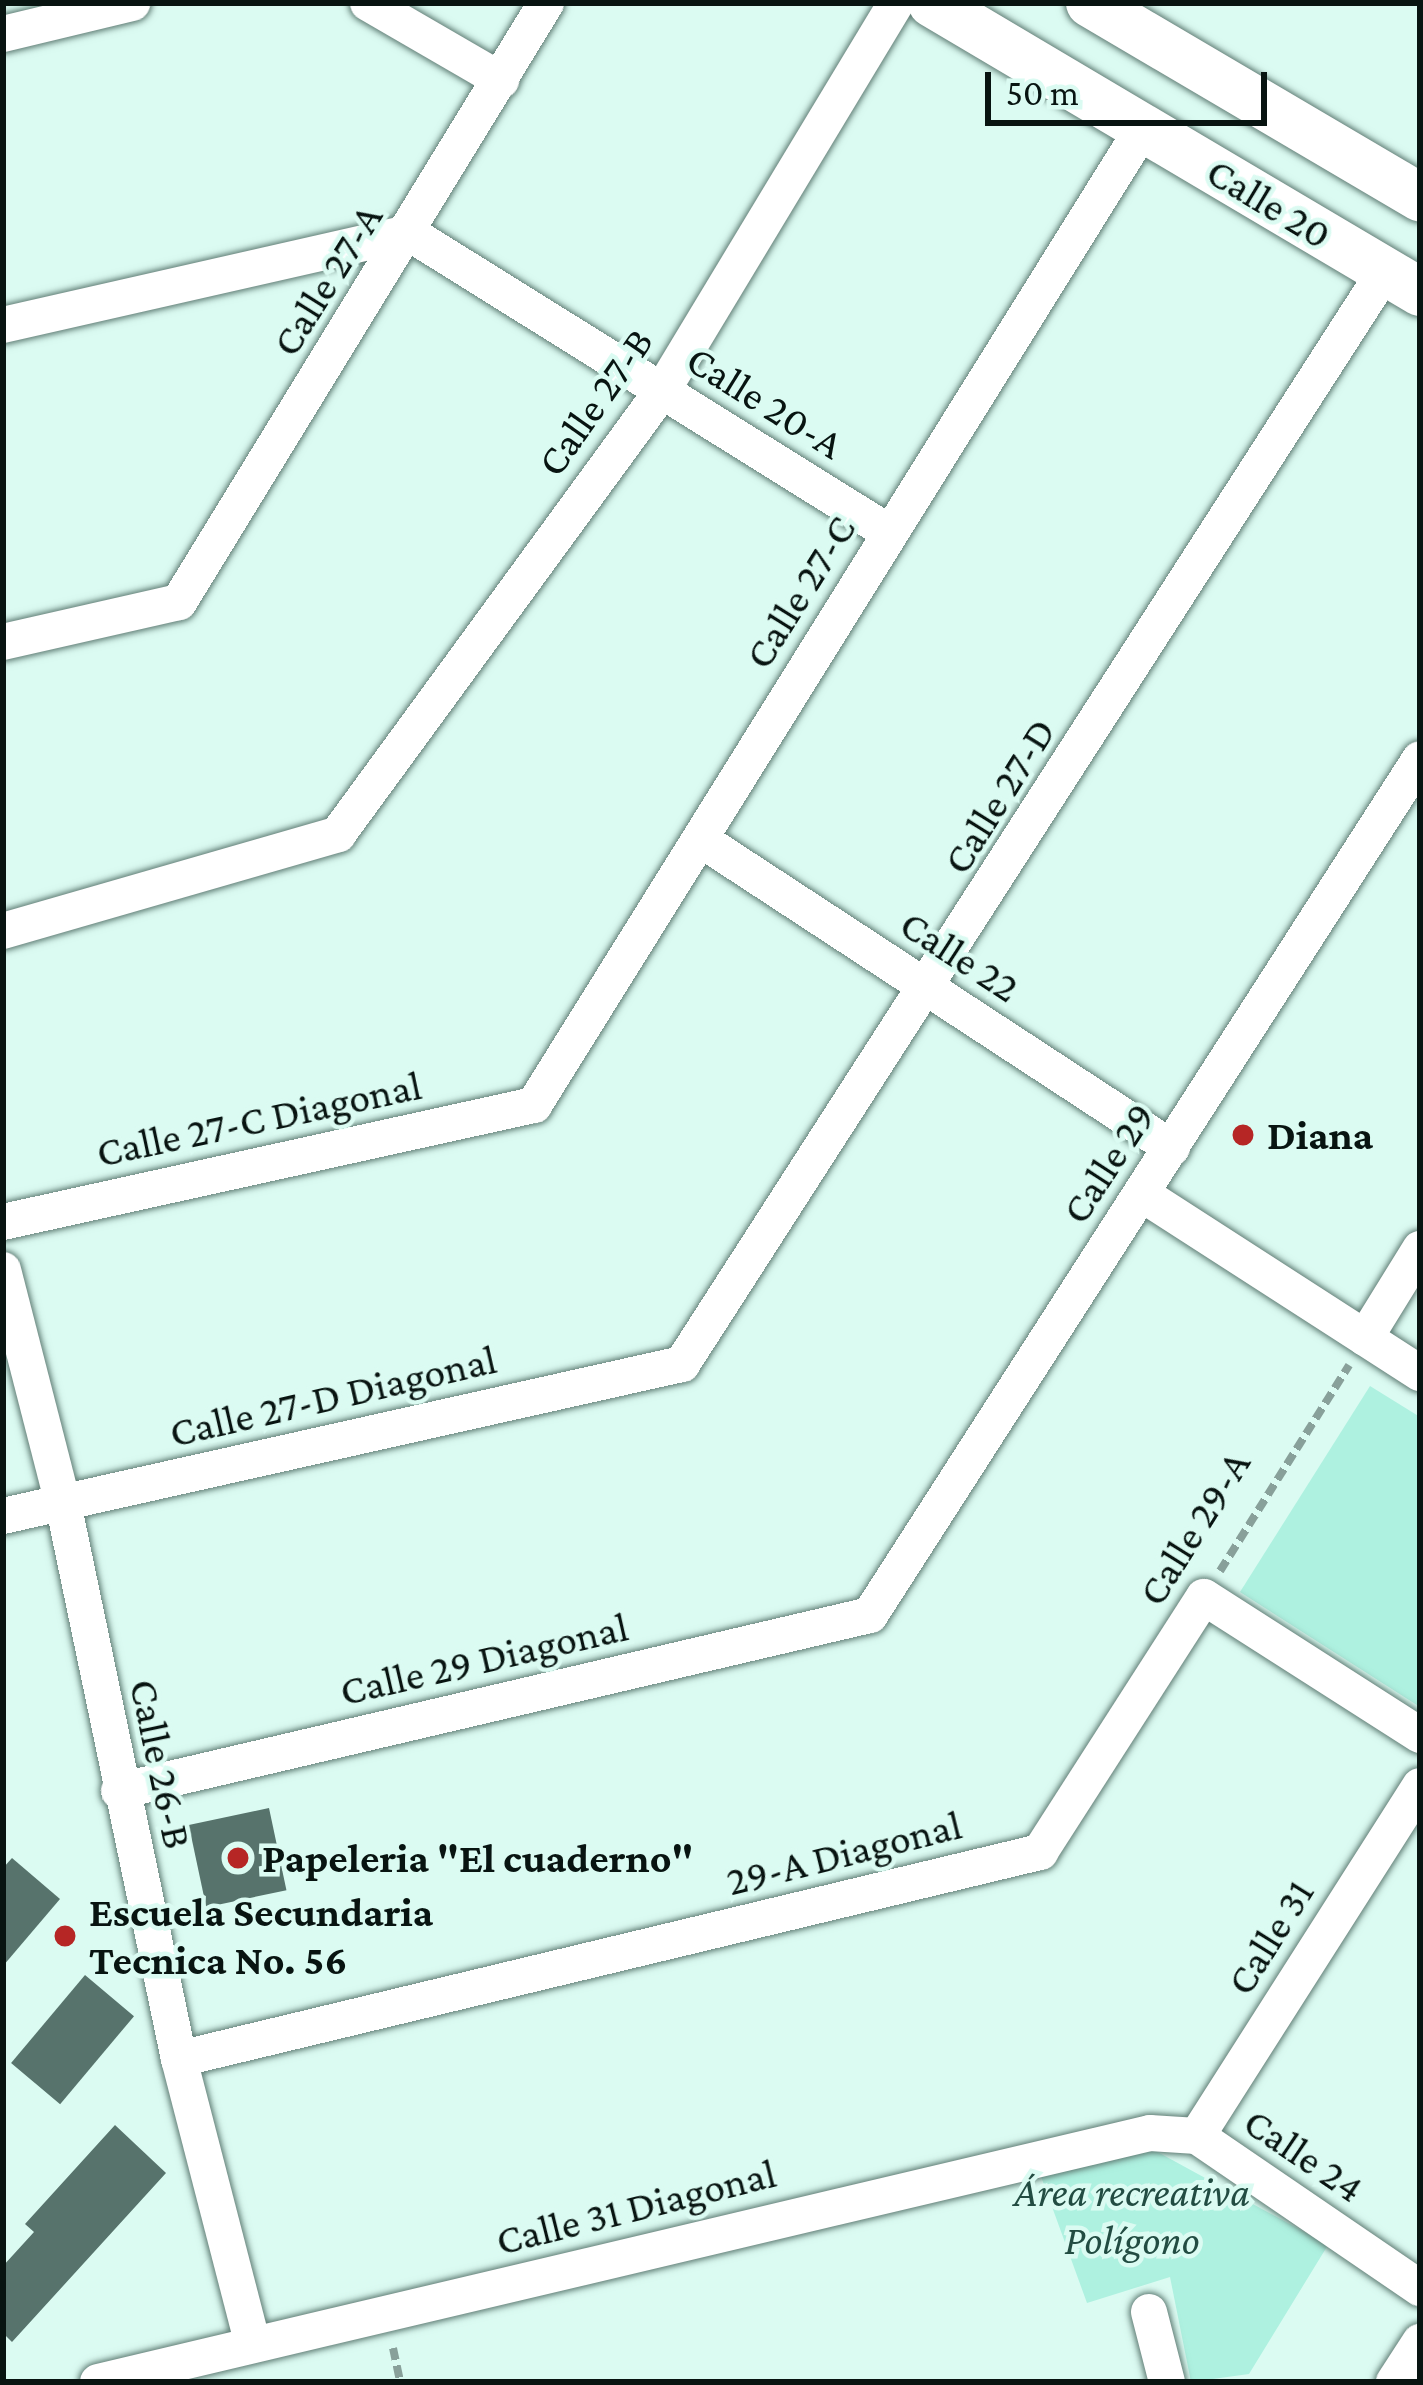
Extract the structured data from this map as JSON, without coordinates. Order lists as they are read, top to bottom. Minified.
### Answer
{"streets":{"main road":["Calle 20"],"street":["Calle 27-A","Calle 27-B","Calle 20-A","Calle 27-C","Calle 27-D","Calle 22","Calle 27-C Diagonal","Calle 29","Calle 27-D Diagonal","Calle 29-A","Calle 29 Diagonal","Calle 26-B","29-A Diagonal","Calle 31","Calle 24","Calle 31 Diagonal"]},"crossings":[["Calle 20","Calle 27-C"],["Calle 20","Calle 27-D"],["Calle 27-A","Calle 20-A"],["Calle 27-B","Calle 20-A"],["Calle 20-A","Calle 27-C"],["Calle 27-C","Calle 22"],["Calle 27-C","Calle 27-C Diagonal"],["Calle 27-D","Calle 22"],["Calle 27-D","Calle 27-D Diagonal"],["Calle 22","Calle 29"],["Calle 29","Calle 29 Diagonal"],["Calle 27-D Diagonal","Calle 26-B"],["Calle 29-A","29-A Diagonal"],["Calle 29 Diagonal","Calle 26-B"],["Calle 26-B","29-A Diagonal"],["Calle 26-B","Calle 31 Diagonal"],["Calle 31","Calle 24"],["Calle 31","Calle 31 Diagonal"],["Calle 24","Calle 31 Diagonal"]],"parks":["Área recreativa Polígono"],"places":["Diana","Papeleria \"El cuaderno\"","Escuela Secundaria Tecnica No. 56"],"scale_bar":"50 m"}
